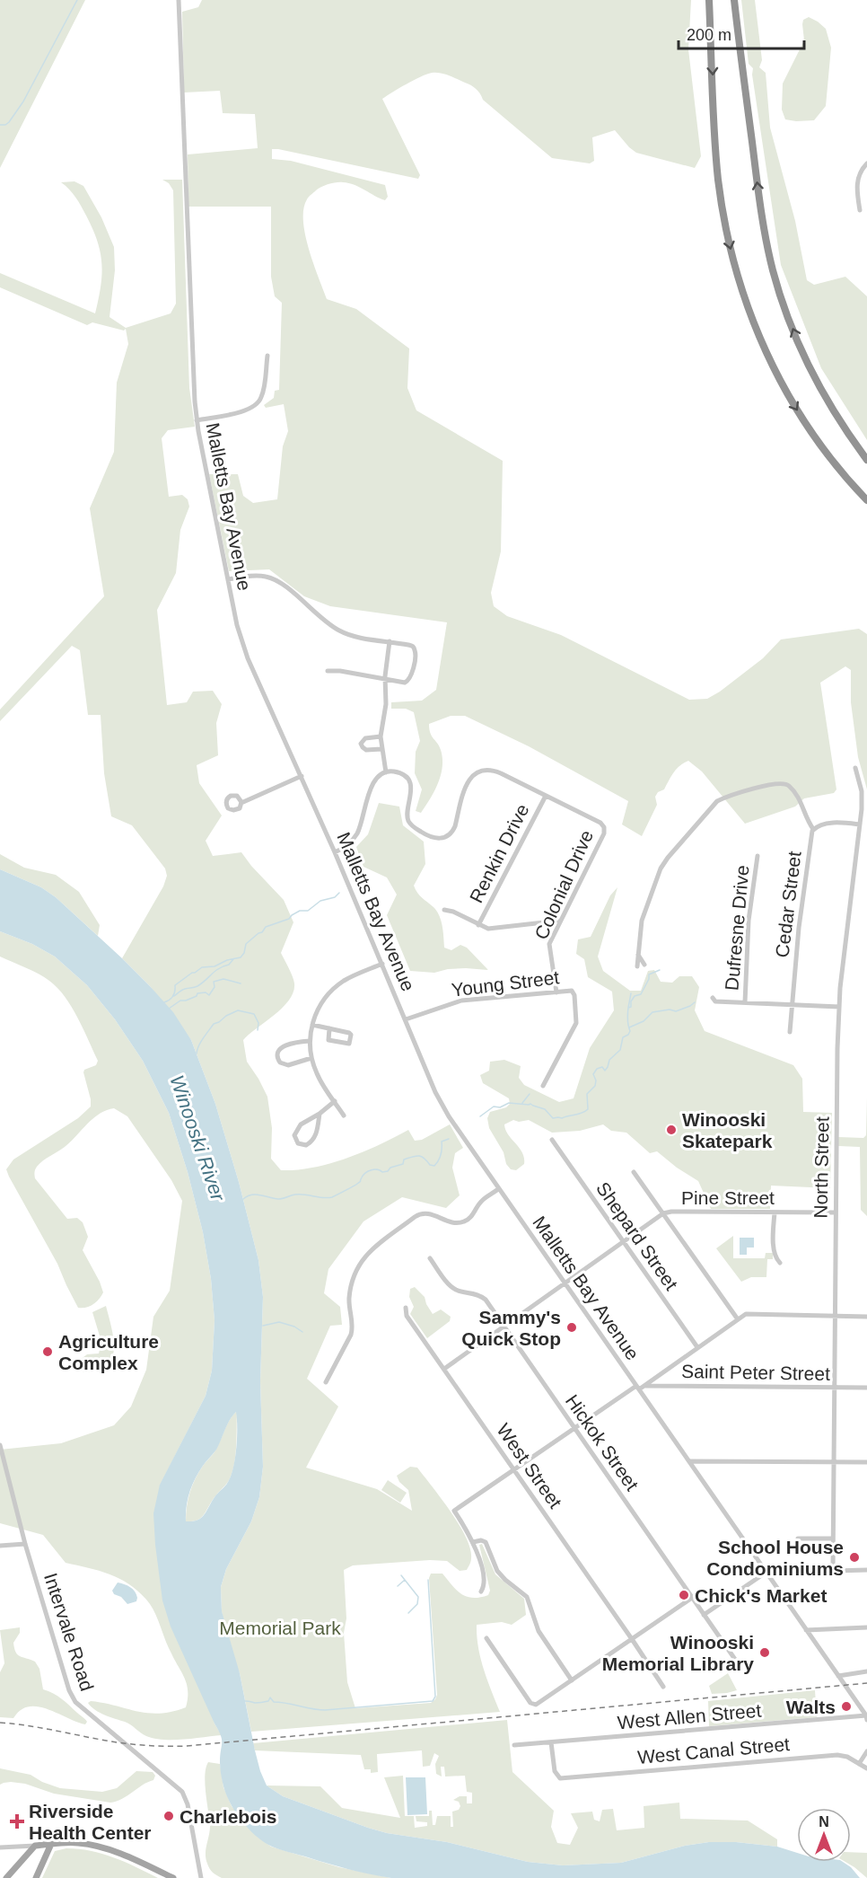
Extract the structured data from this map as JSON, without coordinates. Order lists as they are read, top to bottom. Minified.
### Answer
{"streets":{"street":["Malletts Bay Avenue","Renkin Drive","Colonial Drive","Cedar Street","Dufresne Drive","Young Street","North Street","Pine Street","Shepard Street","Saint Peter Street","Hickok Street","West Street","Intervale Road","West Allen Street","West Canal Street"]},"crossings":[["Malletts Bay Avenue","Young Street"],["Malletts Bay Avenue","Pine Street"],["Malletts Bay Avenue","Saint Peter Street"],["Malletts Bay Avenue","West Allen Street"],["Renkin Drive","Colonial Drive"],["Colonial Drive","Young Street"],["Cedar Street","North Street"],["North Street","Pine Street"],["North Street","Saint Peter Street"],["Pine Street","Shepard Street"],["Pine Street","Hickok Street"],["Pine Street","West Street"],["West Allen Street","West Canal Street"]],"water":["Winooski River"],"parks":["Memorial Park"],"places":{"other":["Winooski Skatepark","Sammy's Quick Stop","Agriculture Complex","School House Condominiums","Chick's Market","Winooski Memorial Library","Walts","Charlebois"],"health":["Riverside Health Center"]},"scale_bar":"200 m","north":"top"}
